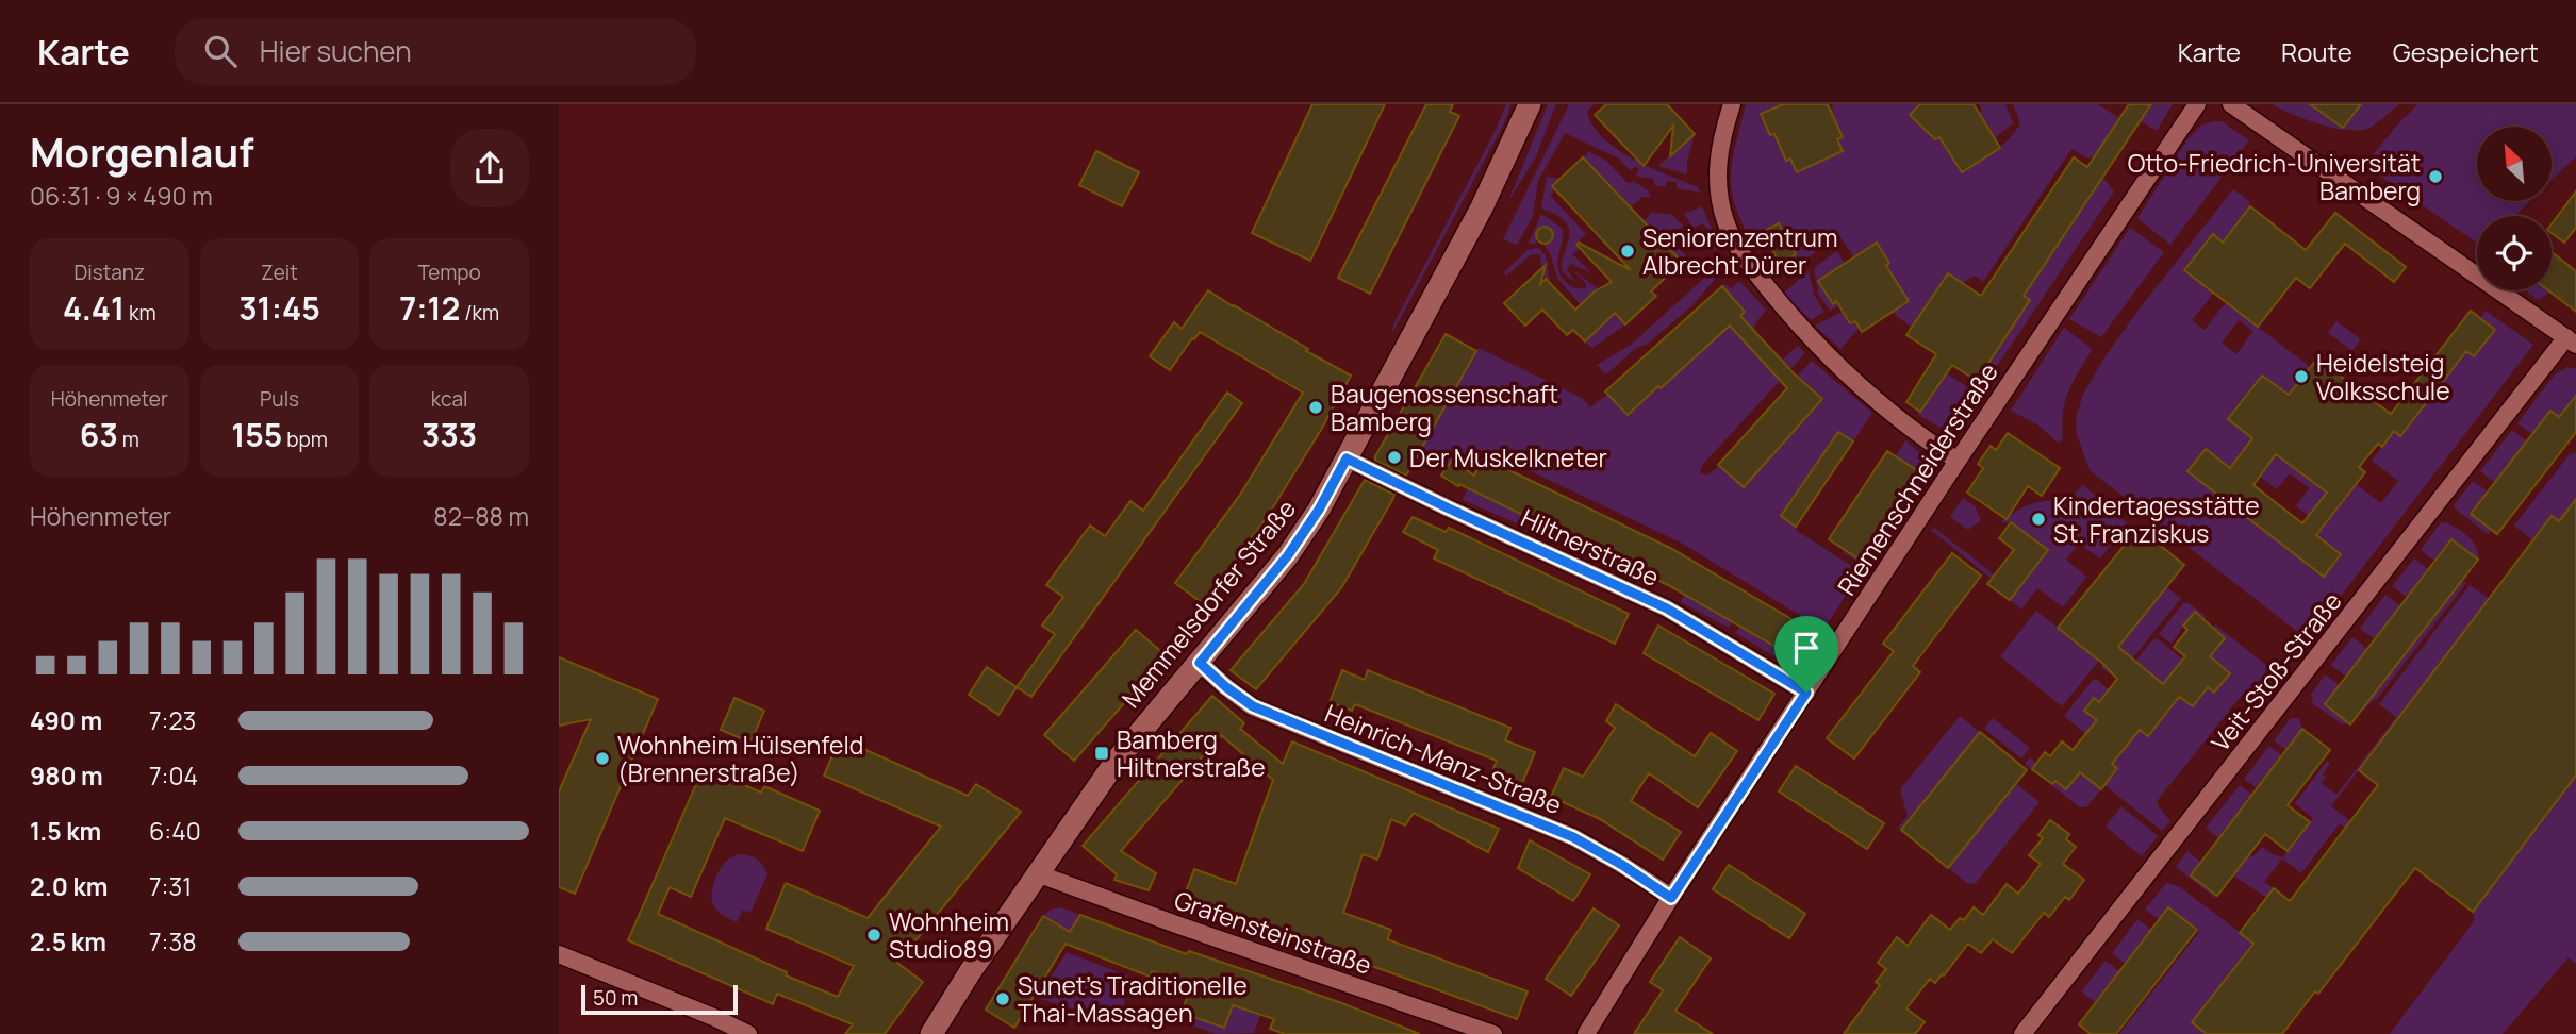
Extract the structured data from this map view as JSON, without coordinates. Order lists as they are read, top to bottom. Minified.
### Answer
{"streets":{"main road":["Memmelsdorfer Straße"],"street":["Riemenschneiderstraße","Hiltnerstraße","Veit-Stoß-Straße","Heinrich-Manz-Straße","Grafensteinstraße"]},"crossings":[["Riemenschneiderstraße","Hiltnerstraße"],["Riemenschneiderstraße","Heinrich-Manz-Straße"],["Hiltnerstraße","Memmelsdorfer Straße"],["Memmelsdorfer Straße","Heinrich-Manz-Straße"],["Memmelsdorfer Straße","Grafensteinstraße"]],"places":{"other":["Otto-Friedrich-Universität Bamberg","Seniorenzentrum Albrecht Dürer","Heidelsteig Volksschule","Baugenossenschaft Bamberg","Der Muskelkneter","Kindertagesstätte St. Franziskus","Wohnheim Hülsenfeld (Brennerstraße)","Wohnheim Studio89","Sunet's Traditionelle Thai-Massagen"],"transit":["Bamberg Hiltnerstraße"]},"scale_bar":"50 m","north":"top left","page":{"header":"Karte","search":"Hier suchen","nav":["Karte","Route","Gespeichert"],"heading":["Morgenlauf","06:31 · 9 × 490 m"],"stats":[["Distanz","4.41 km"],["Zeit","31:45"],["Tempo","7:12 /km"],["Höhenmeter","63 m"],["Puls","155 bpm"],["kcal","333"]],"chart":["Höhenmeter","82–88 m"],"list":[{"name":"490 m","note":"7:23"},{"name":"980 m","note":"7:04"},{"name":"1.5 km","note":"6:40"},{"name":"2.0 km","note":"7:31"},{"name":"2.5 km","note":"7:38"}],"scale":"50 m"}}
